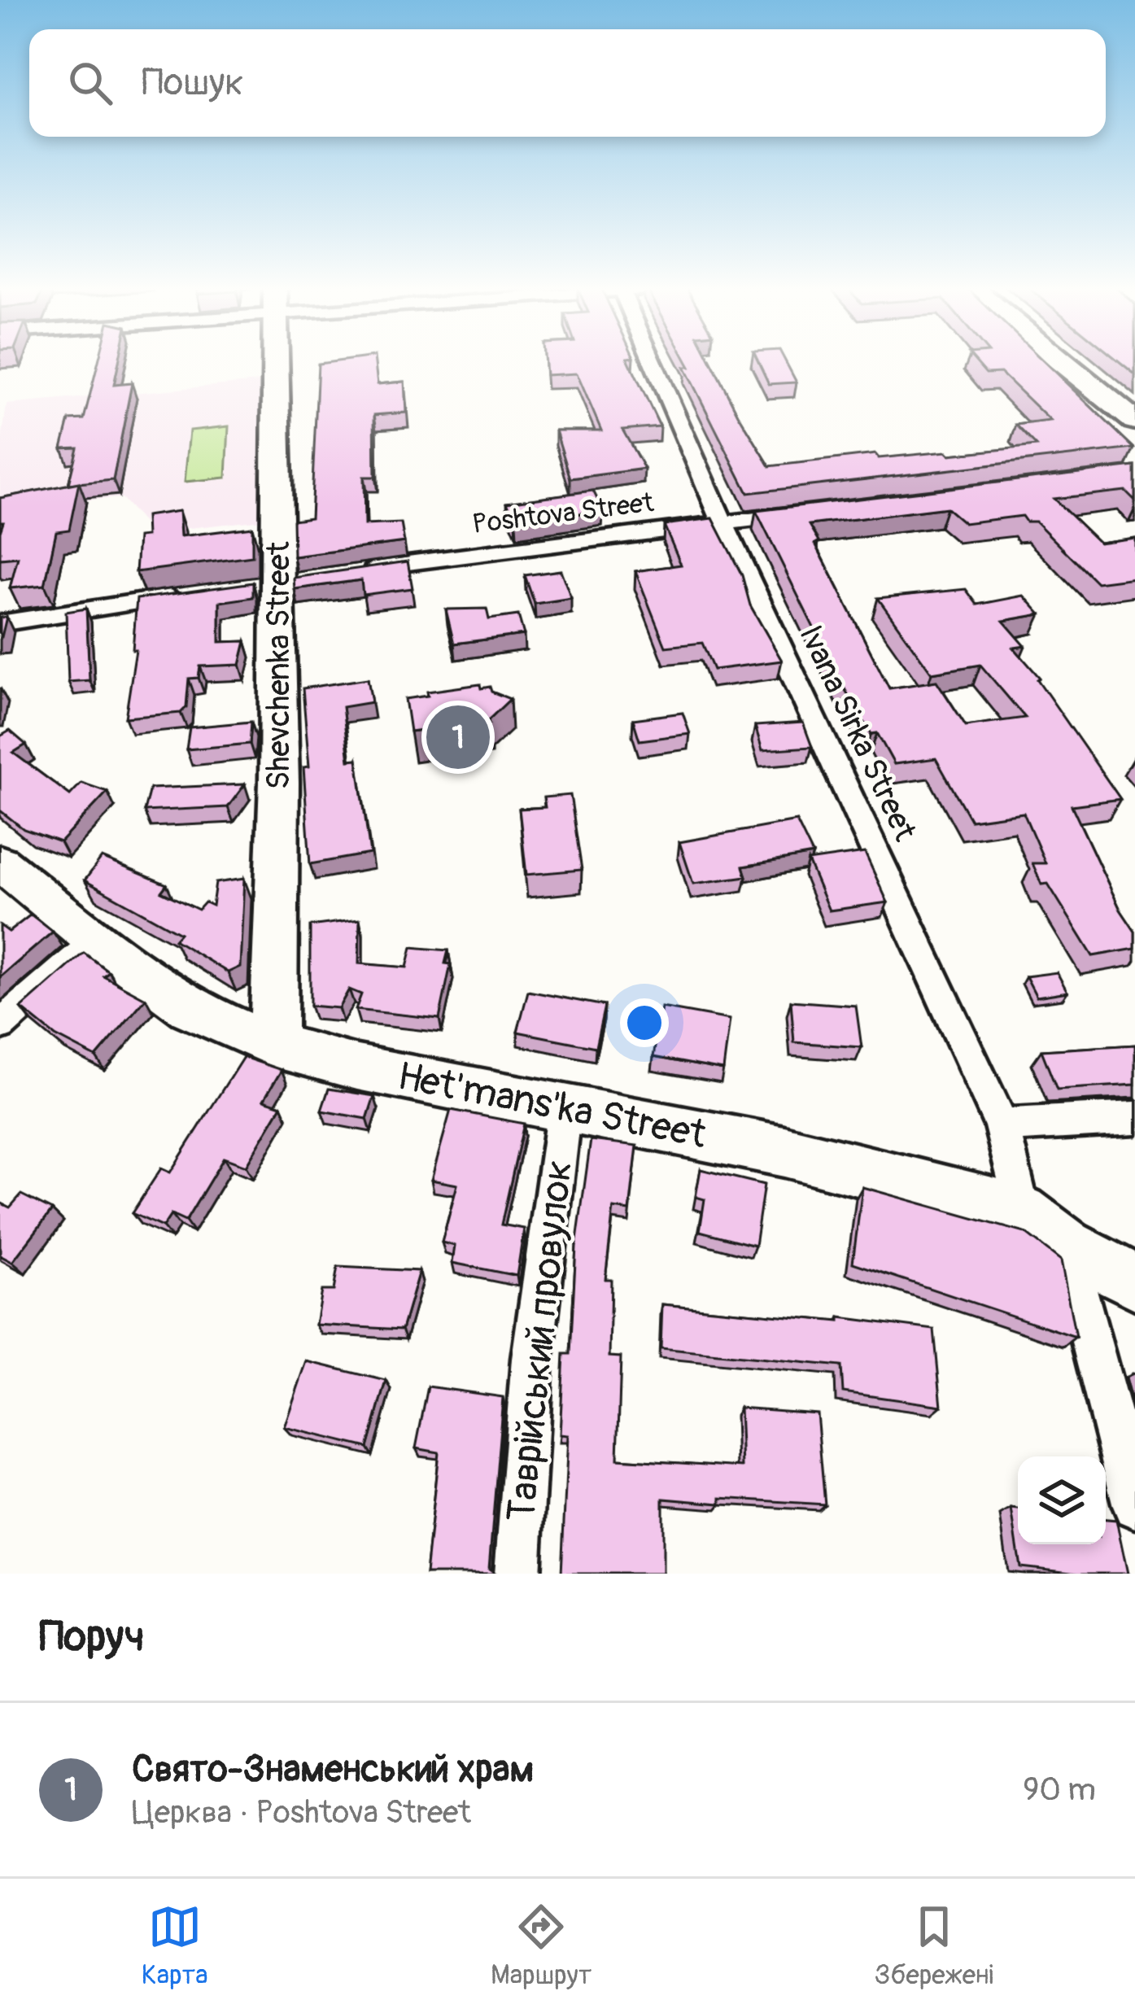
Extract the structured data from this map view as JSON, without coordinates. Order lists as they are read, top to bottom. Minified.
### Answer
{"streets":{"street":["Poshtova Street","Shevchenka Street","Ivana Sirka Street","Het'mans'ka Street","Таврійський провулок"]},"crossings":[["Poshtova Street","Ivana Sirka Street"],["Shevchenka Street","Het'mans'ka Street"],["Ivana Sirka Street","Het'mans'ka Street"],["Het'mans'ka Street","Таврійський провулок"]],"page":{"search":"Пошук","pins":"1","heading":"Поруч","list":[{"mark":"1","name":"Свято-Знаменський храм","note":"Церква · Poshtova Street","value":"90 m"}],"nav":["Карта","Маршрут","Збережені"]}}
